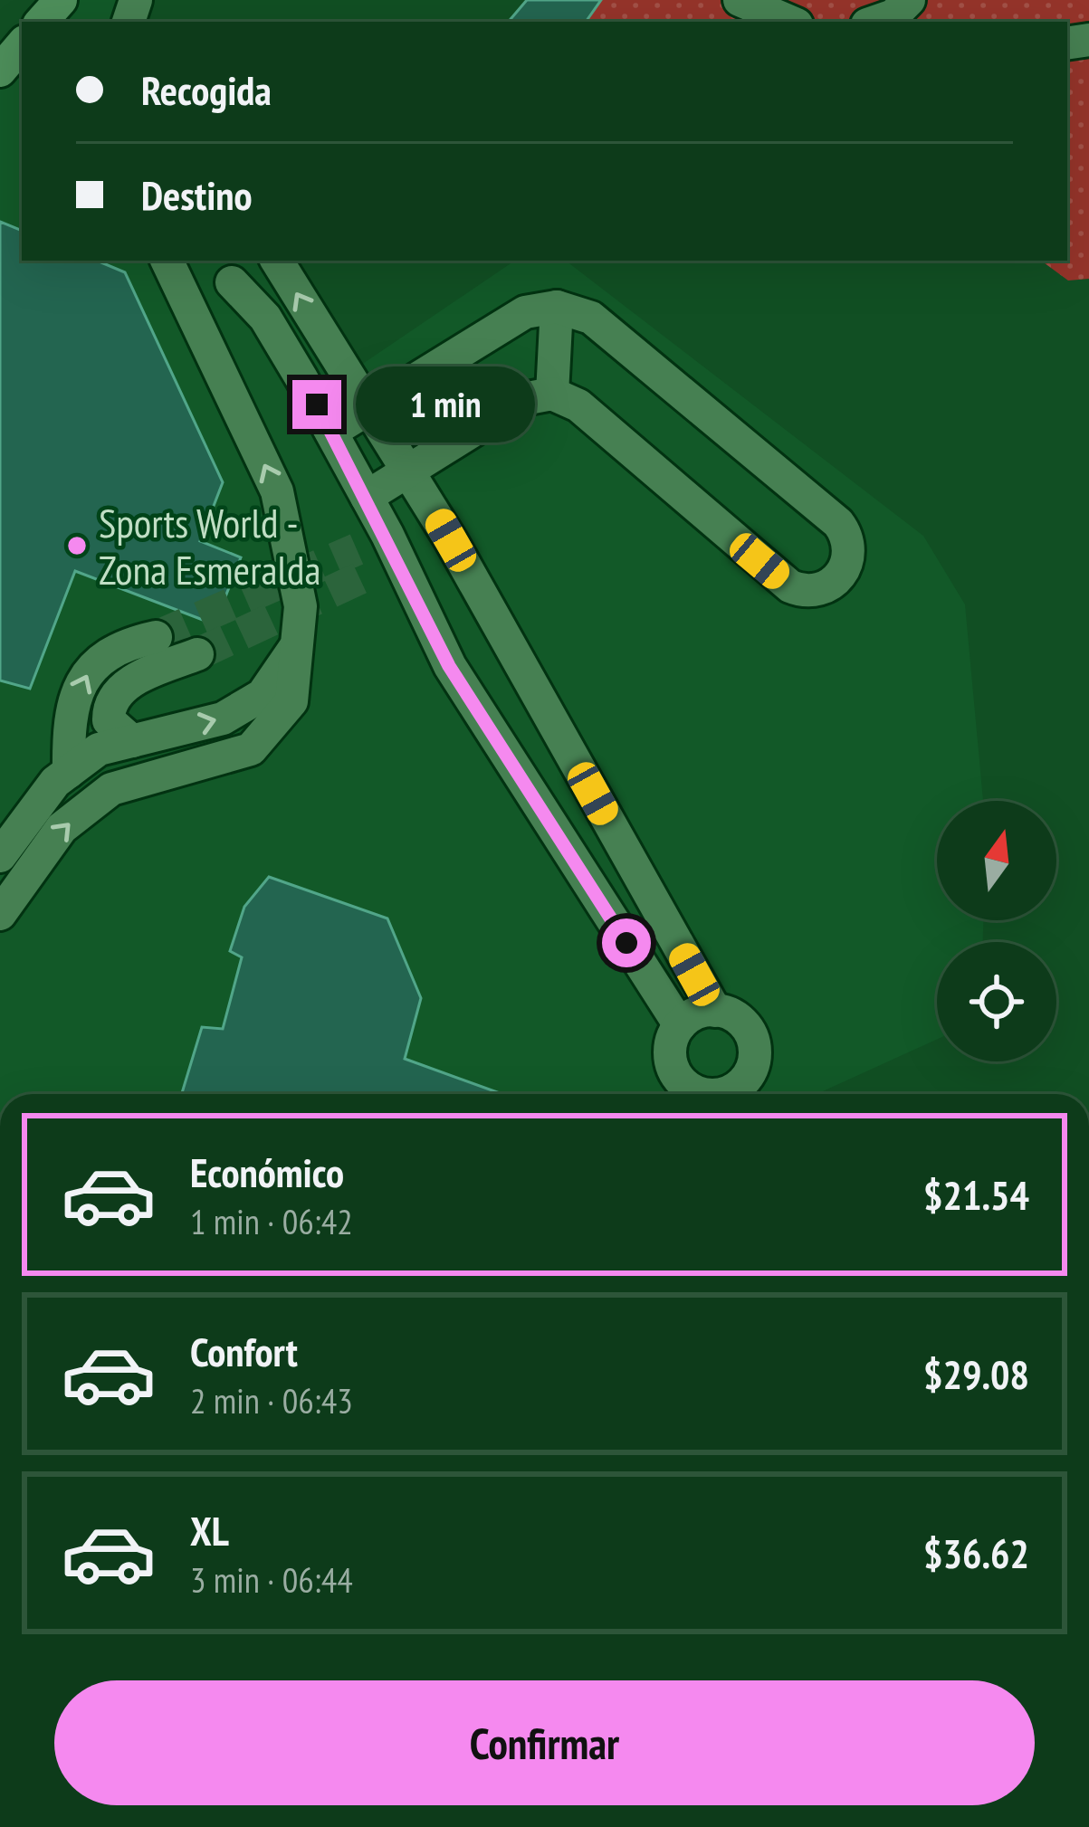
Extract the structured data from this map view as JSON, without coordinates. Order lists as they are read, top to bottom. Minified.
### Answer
{"places":["Sports World - Zona Esmeralda"],"north":"top","page":{"banner":["Recogida","Destino"],"bubble":"1 min","list":[{"name":"Económico","note":"1 min · 06:42","value":"$21.54"},{"name":"Confort","note":"2 min · 06:43","value":"$29.08"},{"name":"XL","note":"3 min · 06:44","value":"$36.62"}],"buttons":"Confirmar"}}
